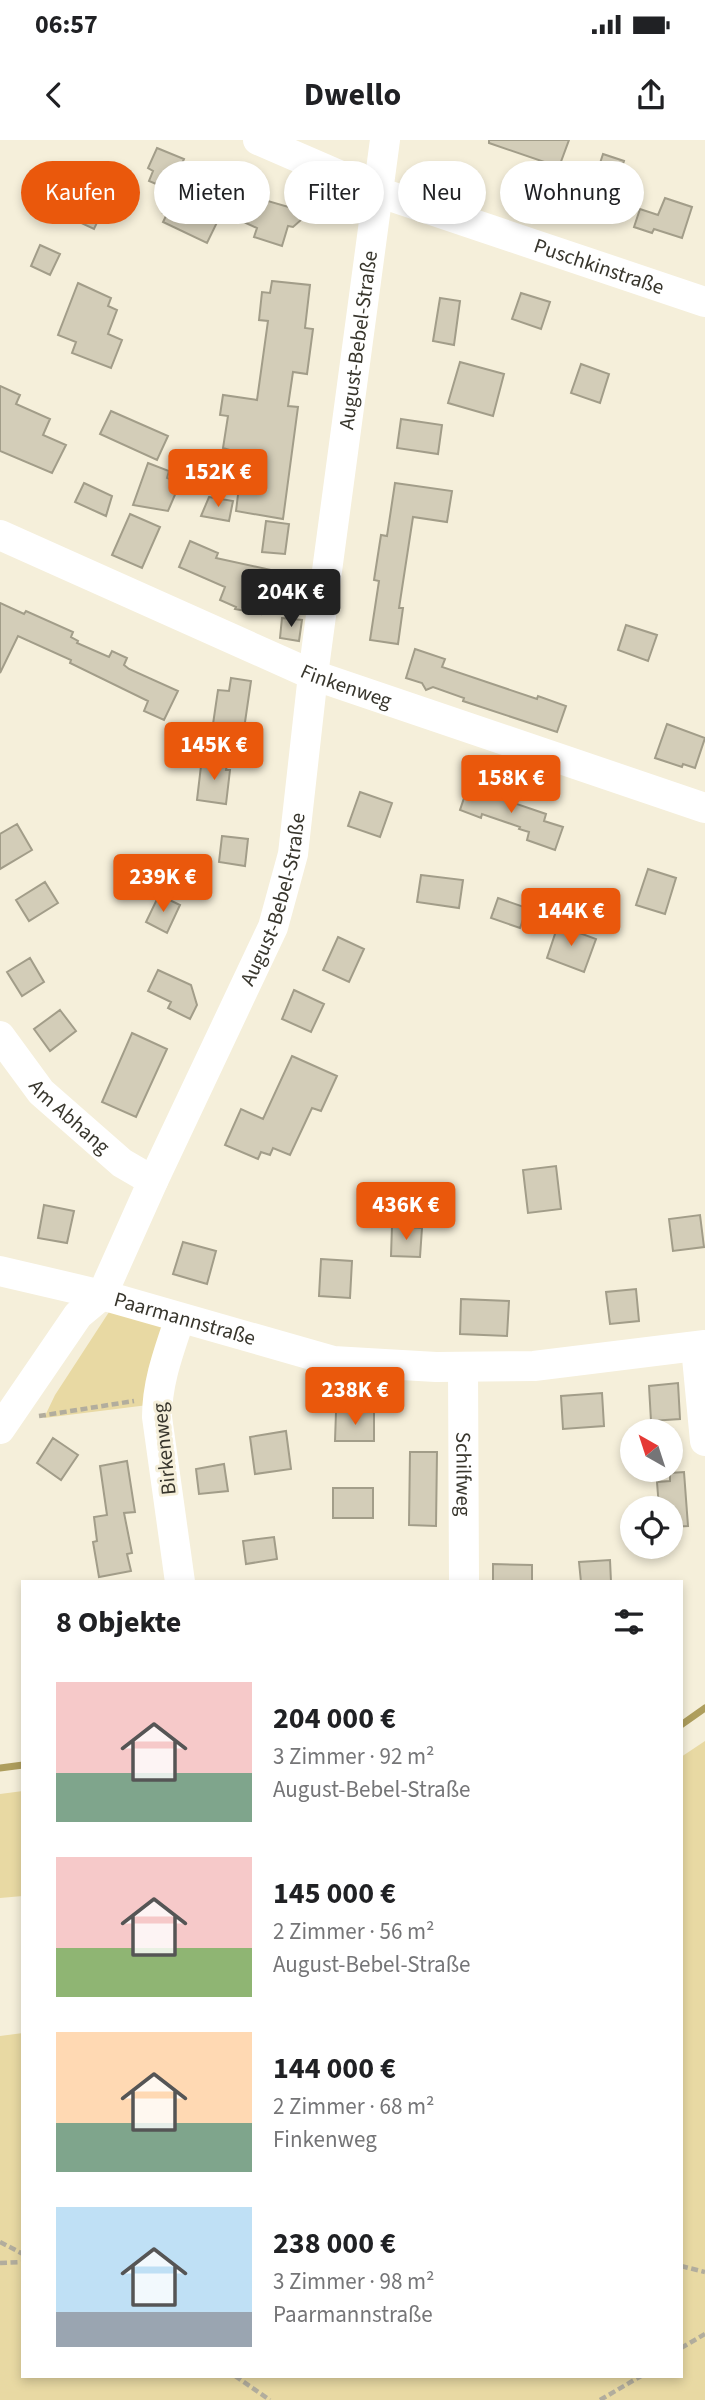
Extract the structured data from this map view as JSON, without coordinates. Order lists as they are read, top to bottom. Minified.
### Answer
{"streets":{"street":["Puschkinstraße","August-Bebel-Straße","Finkenweg","Am Abhang","Paarmannstraße","Birkenweg","Schilfweg"]},"crossings":[["August-Bebel-Straße","Finkenweg"],["August-Bebel-Straße","Am Abhang"],["August-Bebel-Straße","Paarmannstraße"],["Paarmannstraße","Birkenweg"],["Paarmannstraße","Schilfweg"]],"north":"top left","page":{"status":"06:57","header":"Dwello","chip":["Kaufen","Mieten","Filter","Neu","Wohnung"],"price":["152K €","204K €","145K €","158K €","239K €","144K €","436K €","238K €"],"heading":"8 Objekte","list":[{"name":"204 000 €","note":"3 Zimmer · 92 m² · August-Bebel-Straße"},{"name":"145 000 €","note":"2 Zimmer · 56 m² · August-Bebel-Straße"},{"name":"144 000 €","note":"2 Zimmer · 68 m² · Finkenweg"},{"name":"238 000 €","note":"3 Zimmer · 98 m² · Paarmannstraße"}]}}
